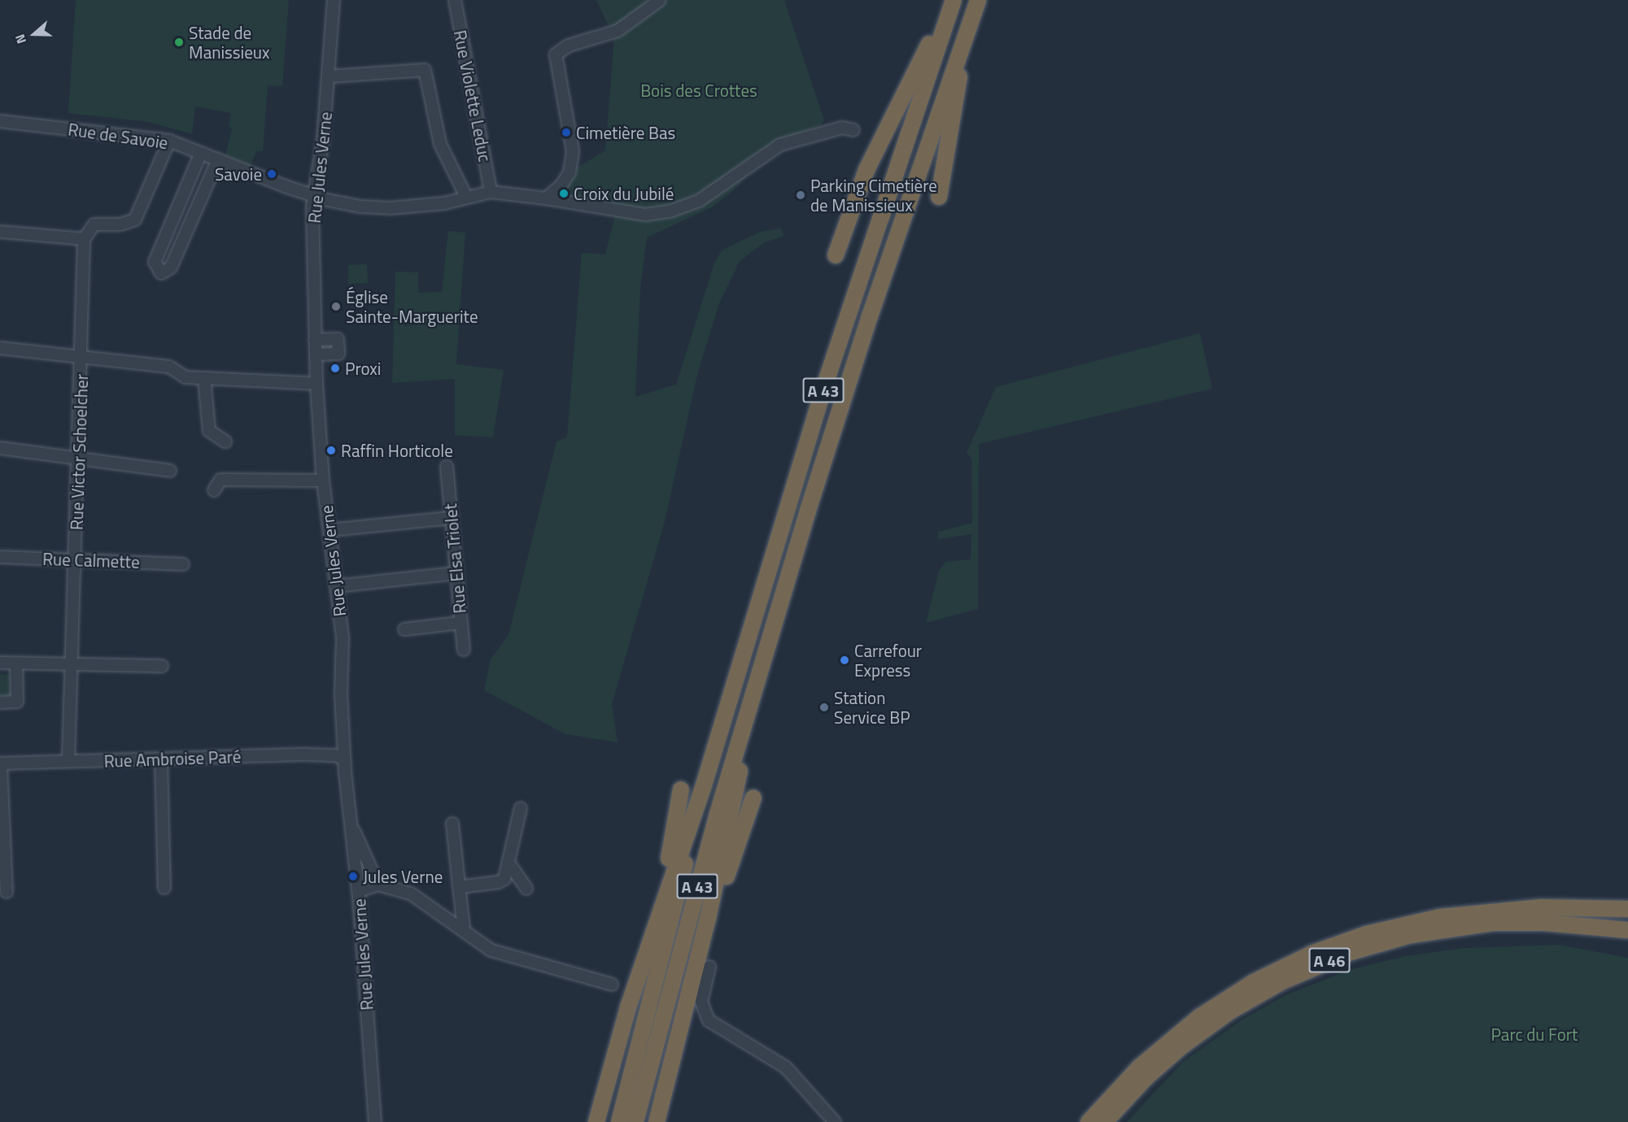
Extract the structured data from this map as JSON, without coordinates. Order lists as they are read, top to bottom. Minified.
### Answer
{"streets":{"highway":["A 43","A 46"],"street":["Rue Violette Leduc","Rue de Savoie","Rue Jules Verne","Rue Victor Schoelcher","Rue Elsa Triolet","Rue Calmette","Rue Ambroise Paré"]},"crossings":[["Rue Violette Leduc","Rue de Savoie"],["Rue de Savoie","Rue Jules Verne"],["Rue Jules Verne","Rue Ambroise Paré"],["Rue Victor Schoelcher","Rue Calmette"],["Rue Victor Schoelcher","Rue Ambroise Paré"]],"parks":["Bois des Crottes","Parc du Fort"],"places":["Stade de Manissieux","Cimetière Bas","Savoie","Croix du Jubilé","Parking Cimetière de Manissieux","Église Sainte-Marguerite","Proxi","Raffin Horticole","Carrefour Express","Station Service BP","Jules Verne"],"north":"left"}
